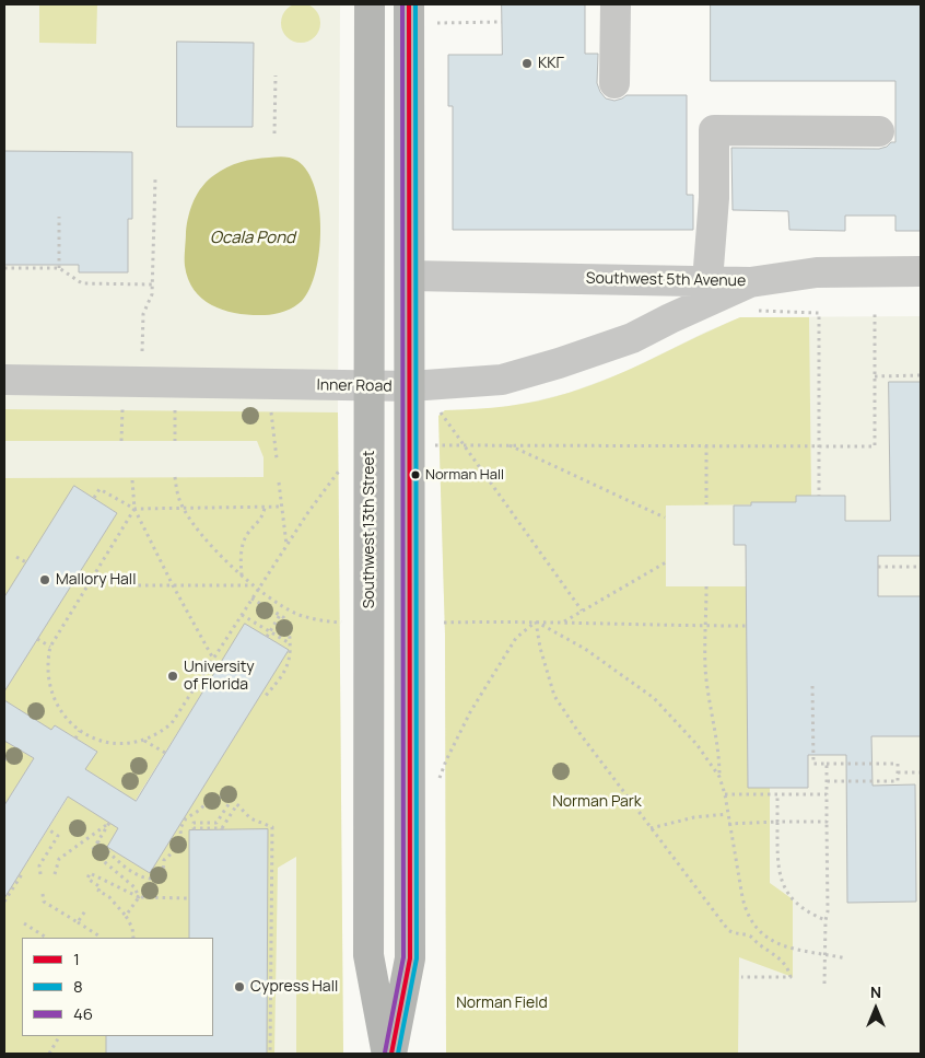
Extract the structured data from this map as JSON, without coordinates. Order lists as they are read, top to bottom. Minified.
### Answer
{"streets":{"main road":["Southwest 13th Street"],"street":["Southwest 5th Avenue","Inner Road"]},"crossings":[["Southwest 5th Avenue","Inner Road"],["Inner Road","Southwest 13th Street"]],"water":["Ocala Pond"],"parks":["Norman Park","Norman Field"],"places":["ΚΚΓ","Norman Hall","Mallory Hall","University of Florida","Cypress Hall"],"lines":["transit line 1","transit line 8","transit line 46"],"legend":["1","8","46"],"north":"top"}
